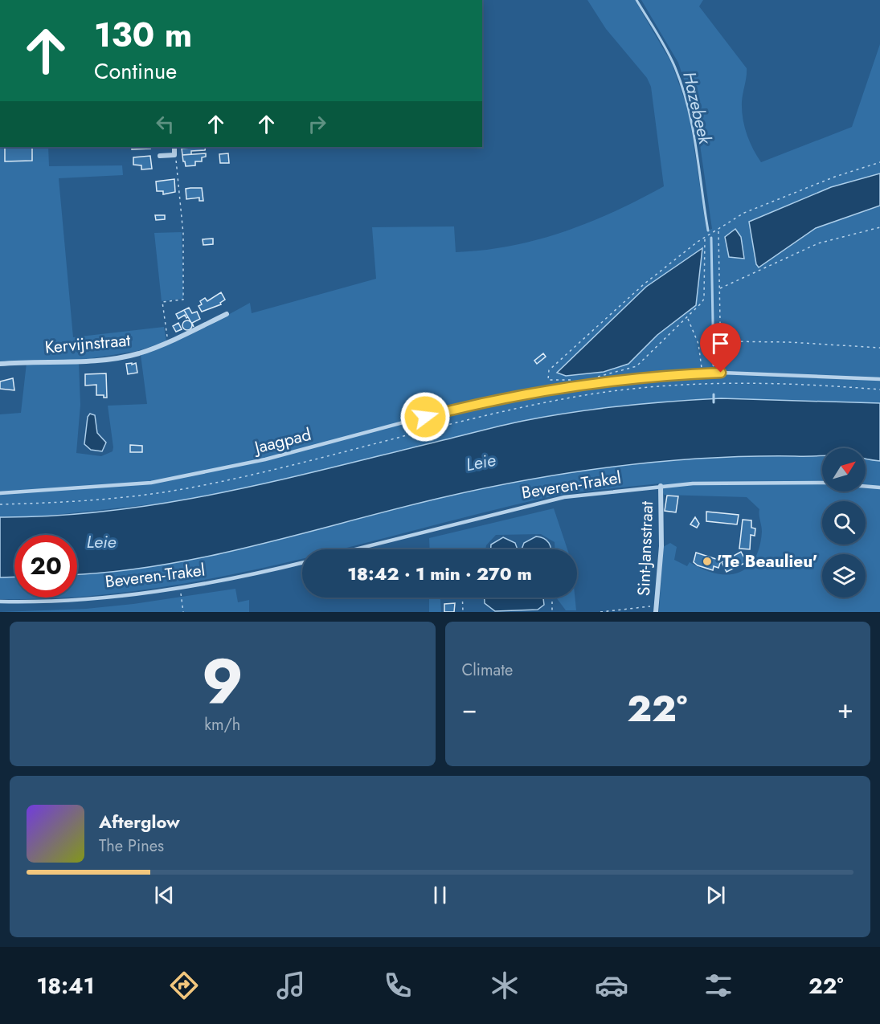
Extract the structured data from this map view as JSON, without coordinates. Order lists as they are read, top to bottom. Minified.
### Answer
{"streets":{"street":["Kervijnstraat","Sint-Jansstraat"],"lane":["Jaagpad","Beveren-Trakel"]},"crossings":[["Beveren-Trakel","Sint-Jansstraat"]],"water":["Hazebeek","Leie"],"places":["'Te Beaulieu'"],"north":"top right","page":{"turn":["130 m","Continue"],"limit":"20","trip":"18:42 · 1 min · 270 m","tile":[["9","km/h"],"Climate"],"heat":["−","22°","+"],"song":["Afterglow","The Pines"],"tabs":["18:41","22°"]}}
